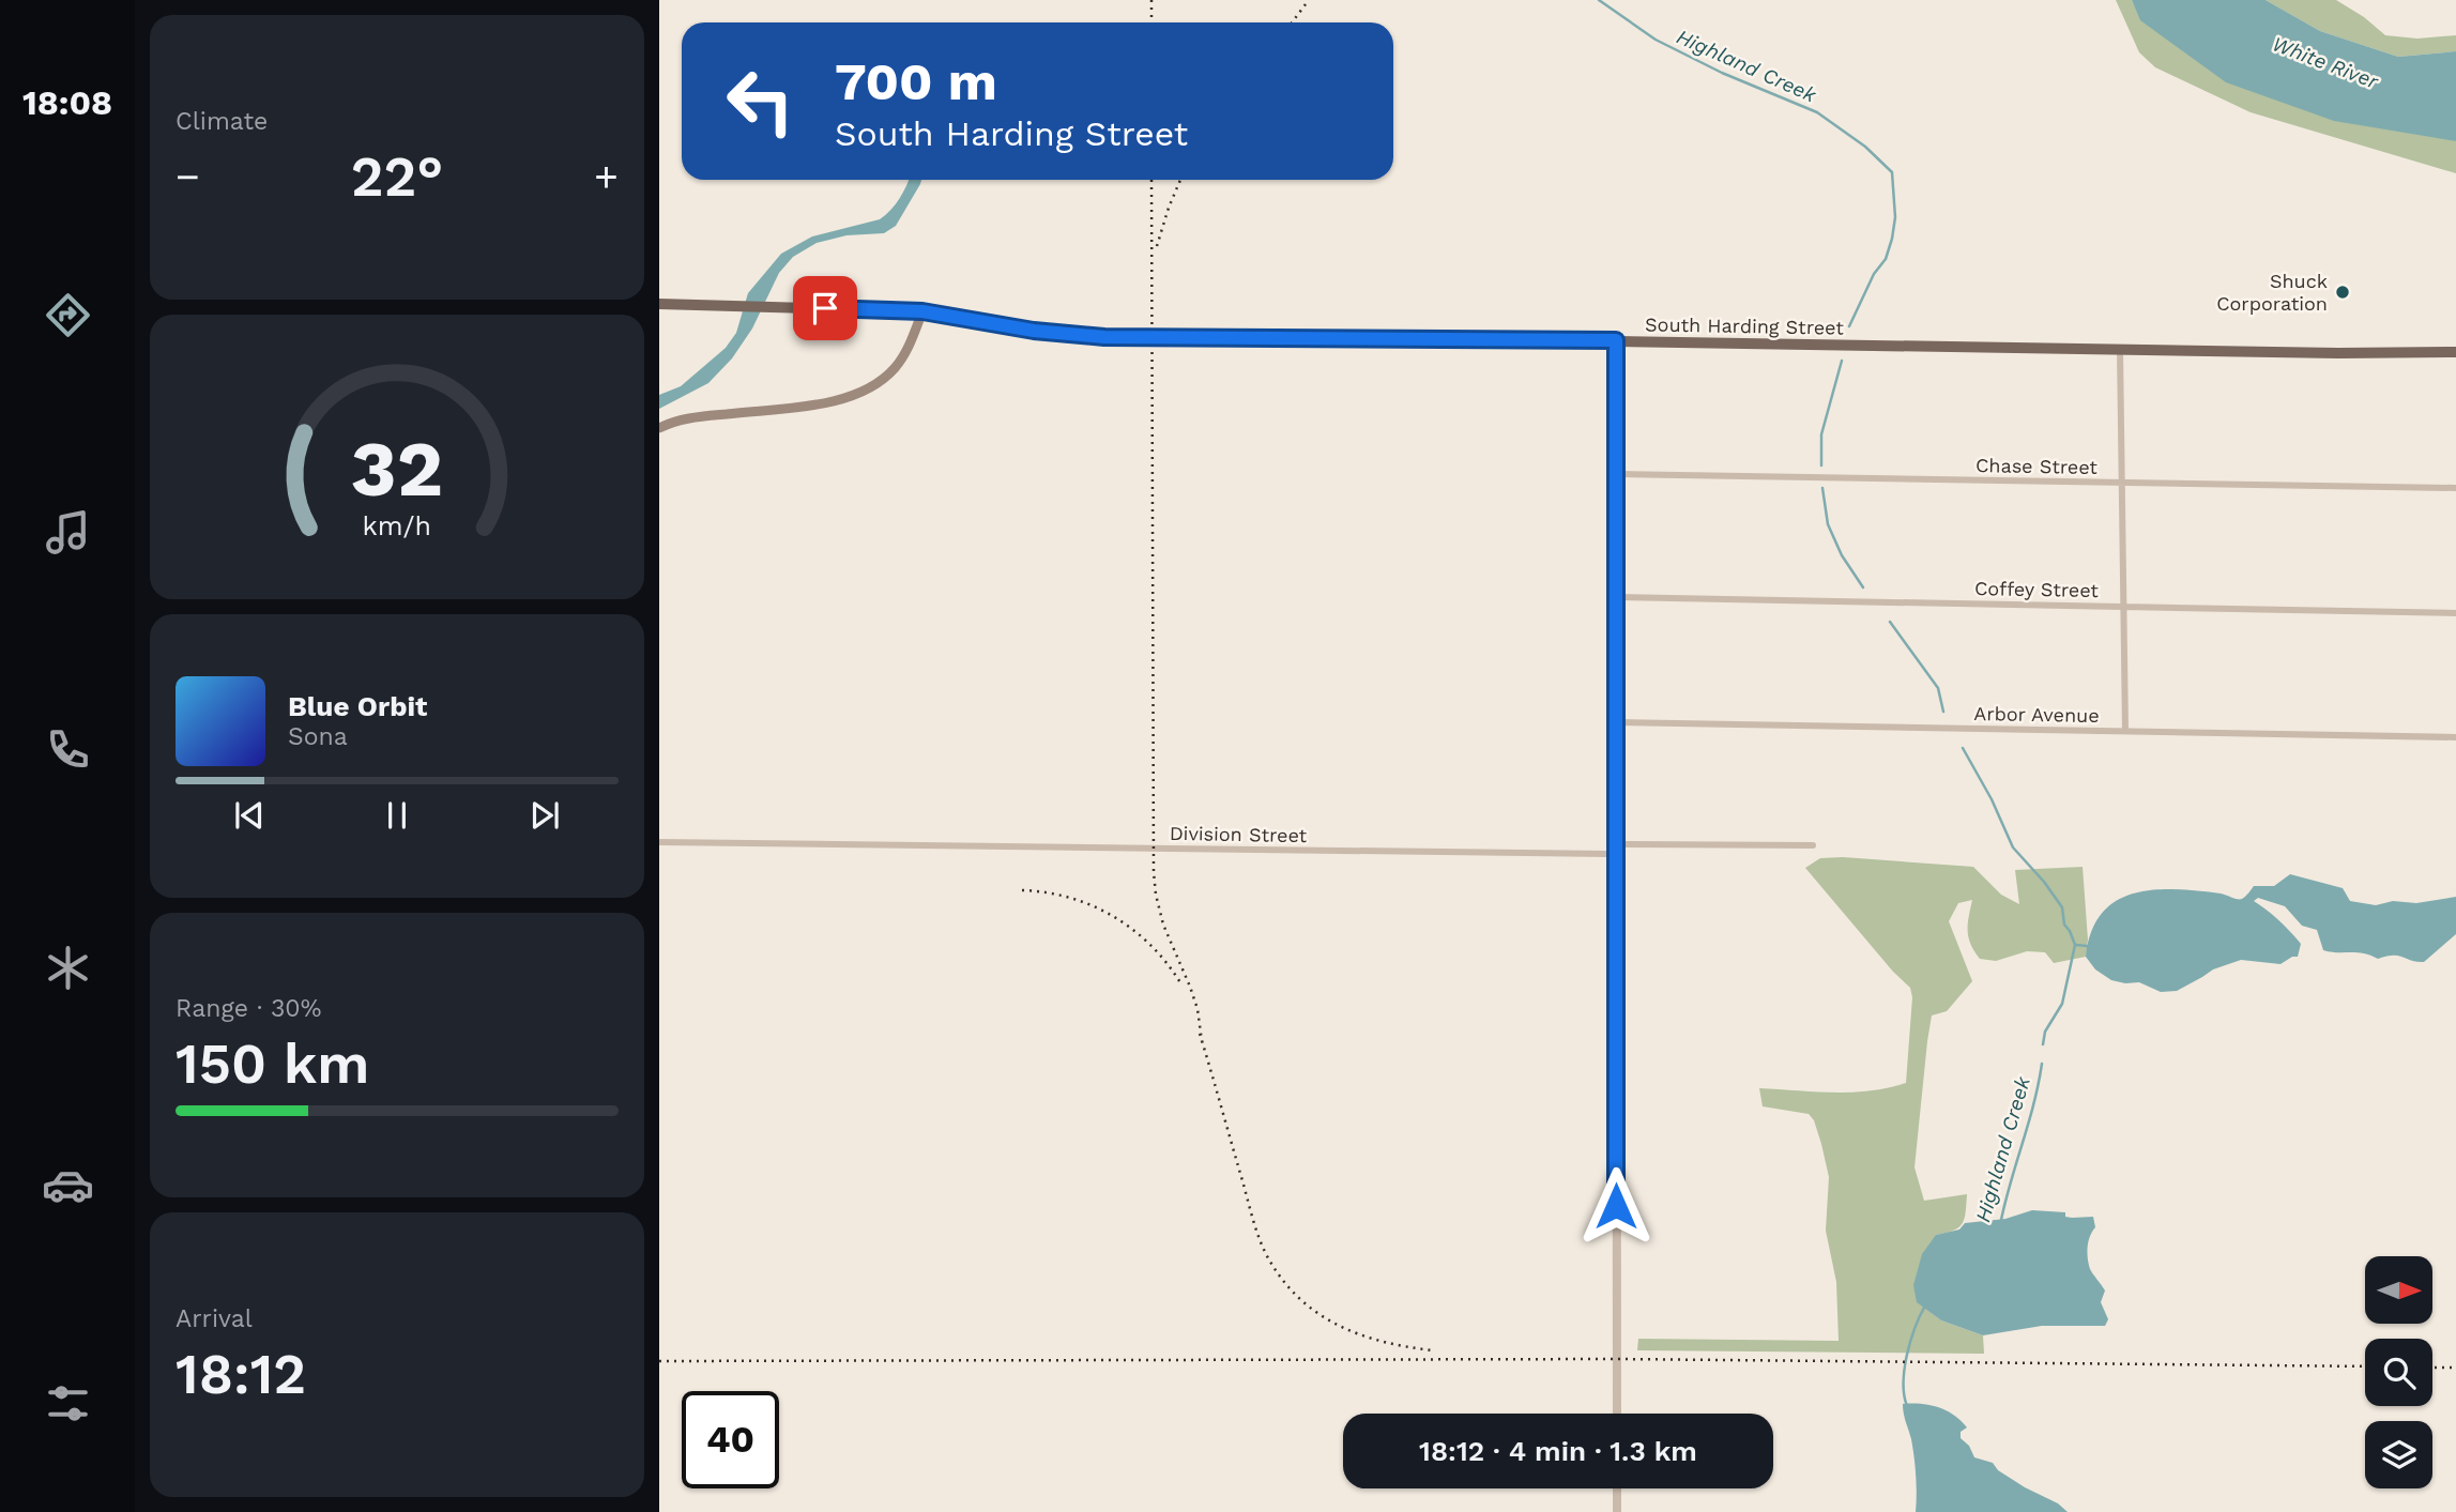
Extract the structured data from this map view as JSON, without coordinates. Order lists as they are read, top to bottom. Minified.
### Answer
{"streets":{"main road":["South Harding Street"],"street":["Chase Street","Coffey Street","Arbor Avenue","Division Street"]},"water":["White River","Highland Creek"],"places":["Shuck Corporation"],"north":"right","page":{"tabs":"18:08","tile":["Climate",["Range · 30%","150 km"],["Arrival","18:12"]],"turn":["700 m","South Harding Street"],"heat":["−","22°","+"],"song":["Blue Orbit","Sona"],"limit":"40","trip":"18:12 · 4 min · 1.3 km","gauge":["32","km/h"]}}
